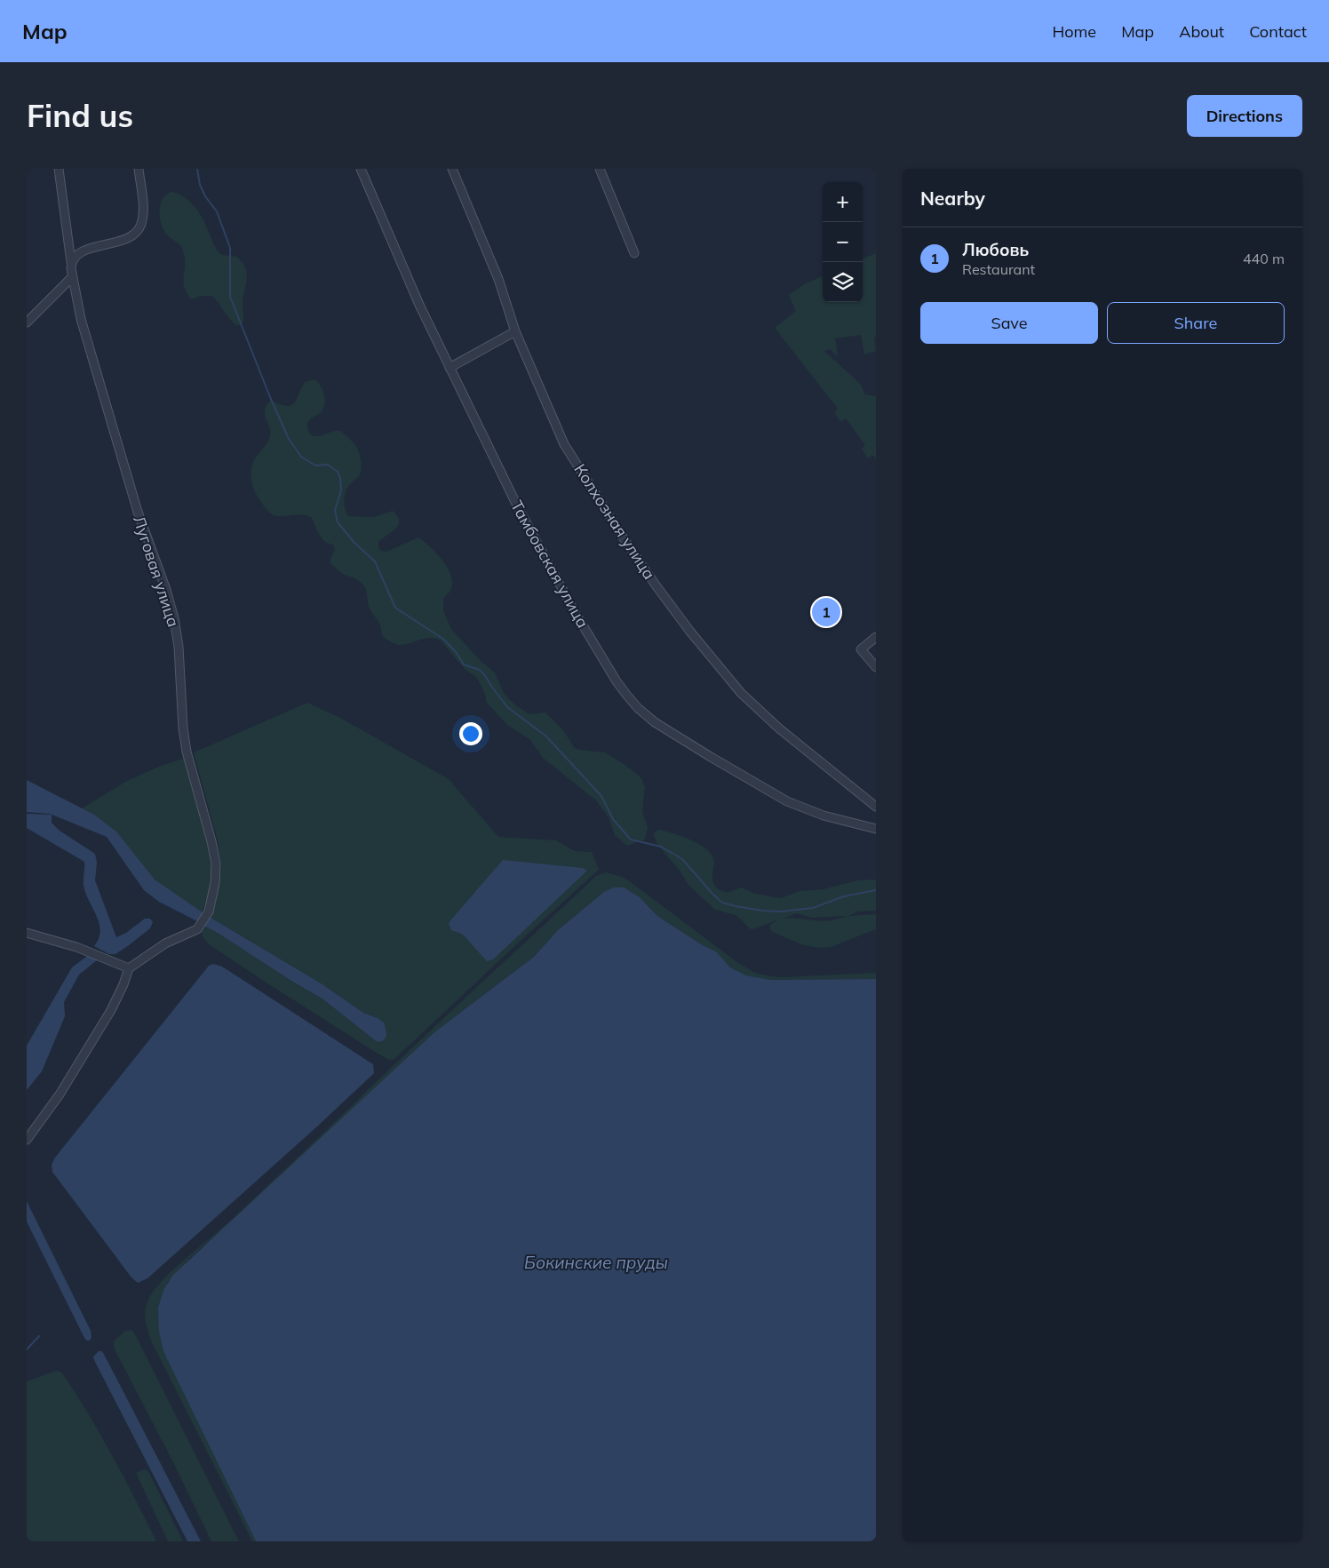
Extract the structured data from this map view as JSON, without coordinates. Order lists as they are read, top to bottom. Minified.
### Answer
{"streets":{"street":["Колхозная улица","Тамбовская улица","Луговая улица"]},"water":["Бокинские пруды"],"page":{"header":"Map","nav":["Home","Map","About","Contact"],"buttons":["Directions",["Save","Share"]],"title":"Find us","heading":"Nearby","map_buttons":["+","−"],"list":[{"mark":"1","name":"Любовь","note":"Restaurant","value":"440 m"}],"pins":"1"}}
